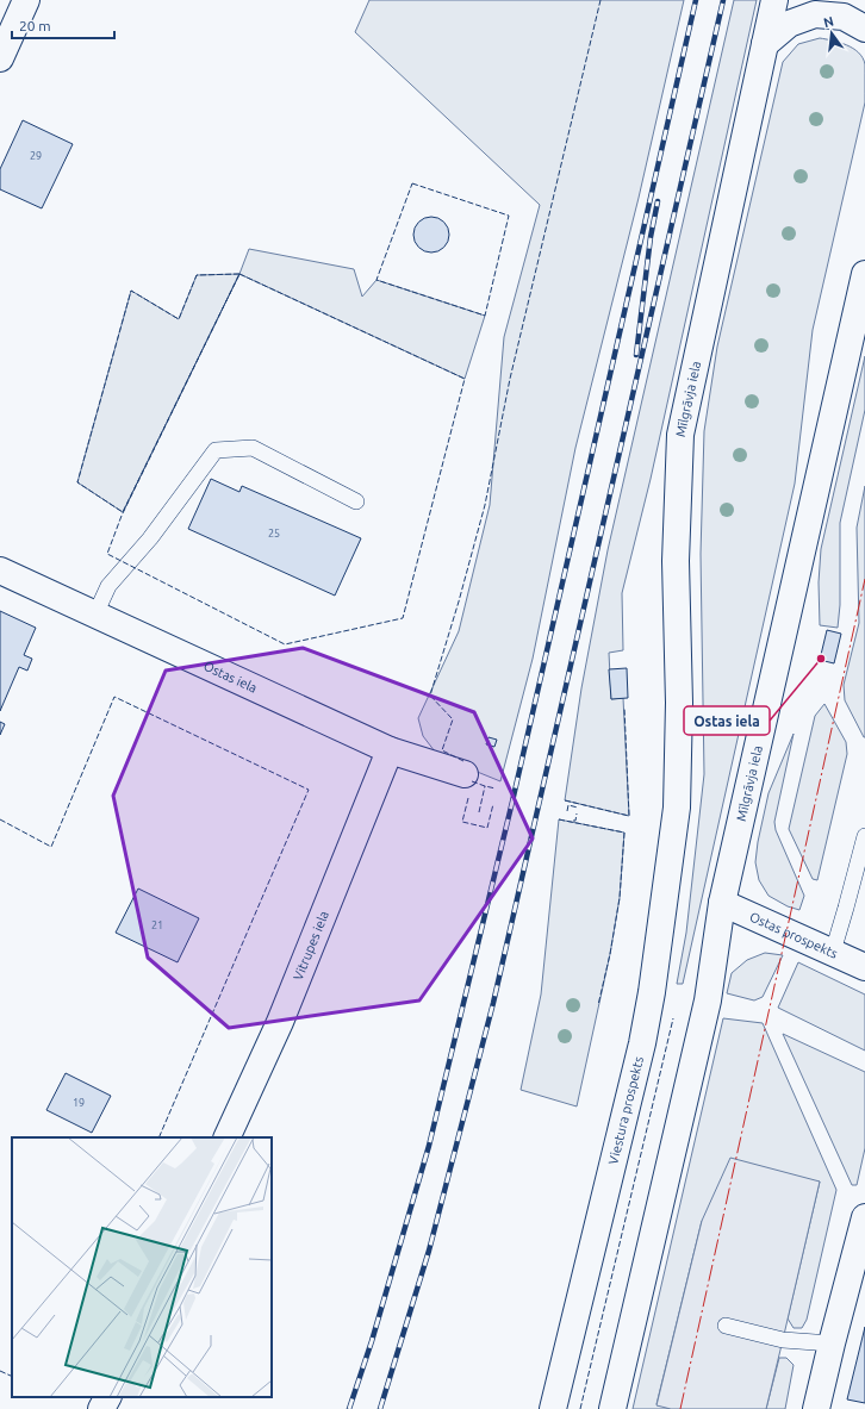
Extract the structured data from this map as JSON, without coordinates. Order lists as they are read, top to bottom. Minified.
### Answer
{"streets":{"main road":["Mīlgrāvja iela","Ostas iela","Ostas prospekts","Vitrupes iela","Viestura prospekts"]},"crossings":[["Mīlgrāvja iela","Ostas prospekts"],["Mīlgrāvja iela","Viestura prospekts"],["Ostas iela","Vitrupes iela"]],"places":["Ostas iela"],"house_numbers":["29","25","21","19"],"scale_bar":"20 m","north":"top"}
